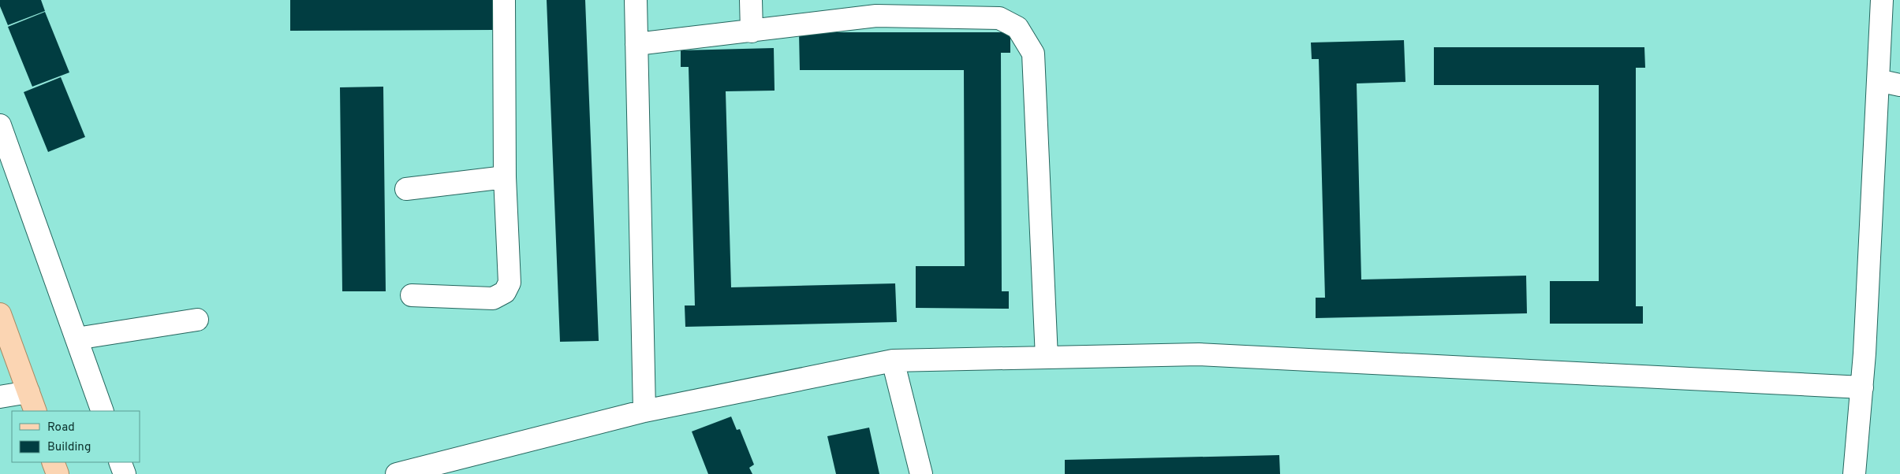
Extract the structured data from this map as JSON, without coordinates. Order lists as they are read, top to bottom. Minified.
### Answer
{"legend":["Road","Building"]}
